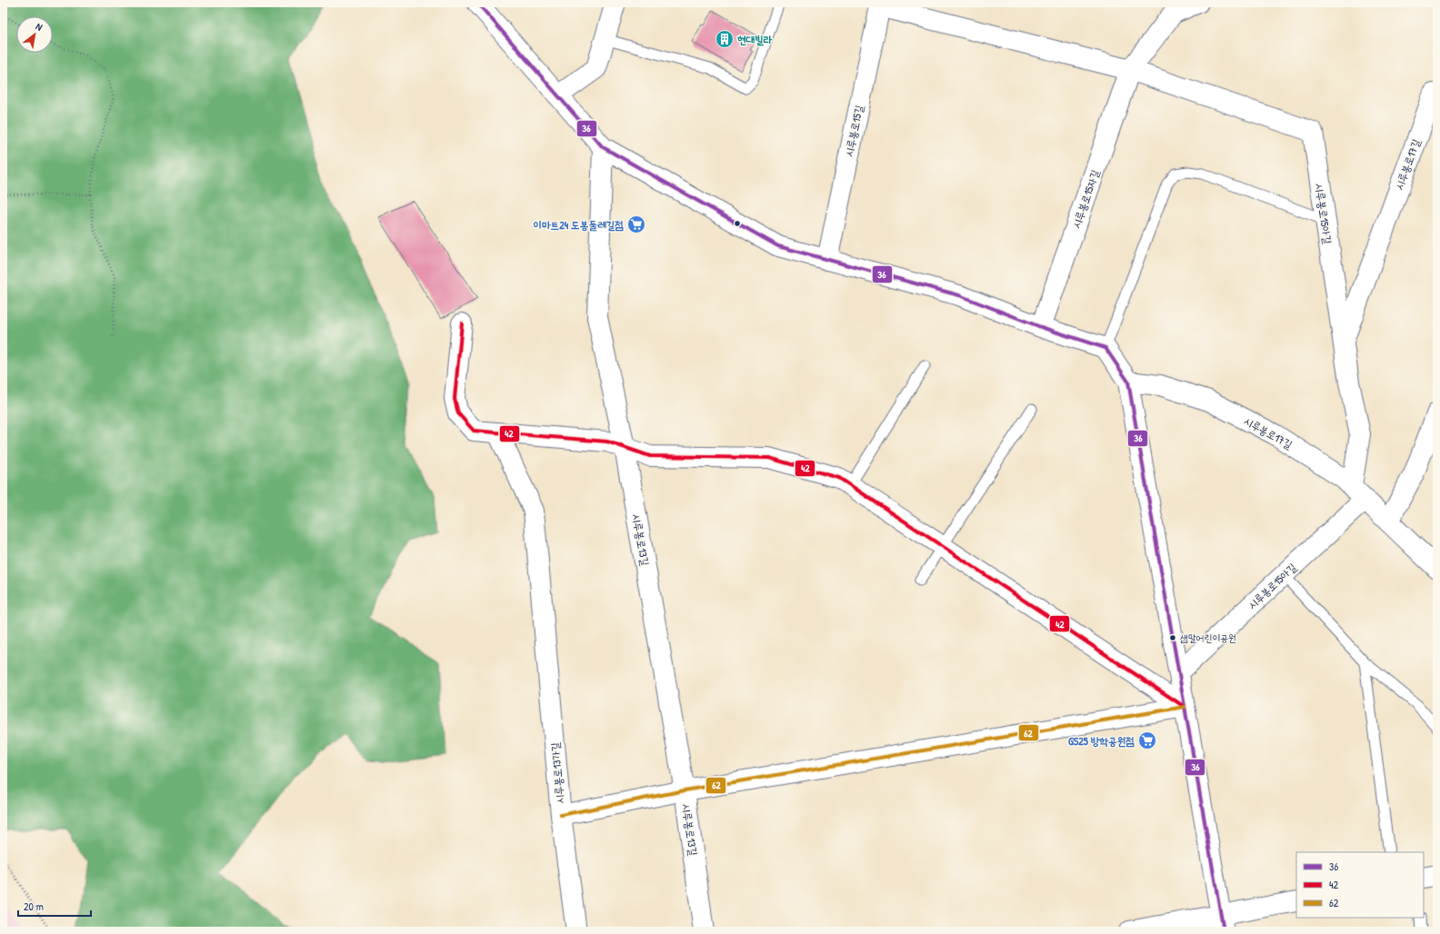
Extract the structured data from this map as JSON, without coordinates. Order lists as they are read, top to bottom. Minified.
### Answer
{"streets":{"street":["시루봉로15길","시루봉로17길","시루봉로15자길","시루봉로15아길","시루봉로13길","시루봉로13가길"]},"crossings":[["시루봉로17길","시루봉로15아길"],["시루봉로15자길","시루봉로15아길"]],"places":{"building":["현대빌라"],"supermarket":["이마트24 도봉둘레길점","GS25 방학공원점"],"other":["샘말어린이공원"]},"lines":["transit line 36","transit line 42","transit line 62"],"legend":["36","42","62"],"scale_bar":"20 m","north":"top right"}
